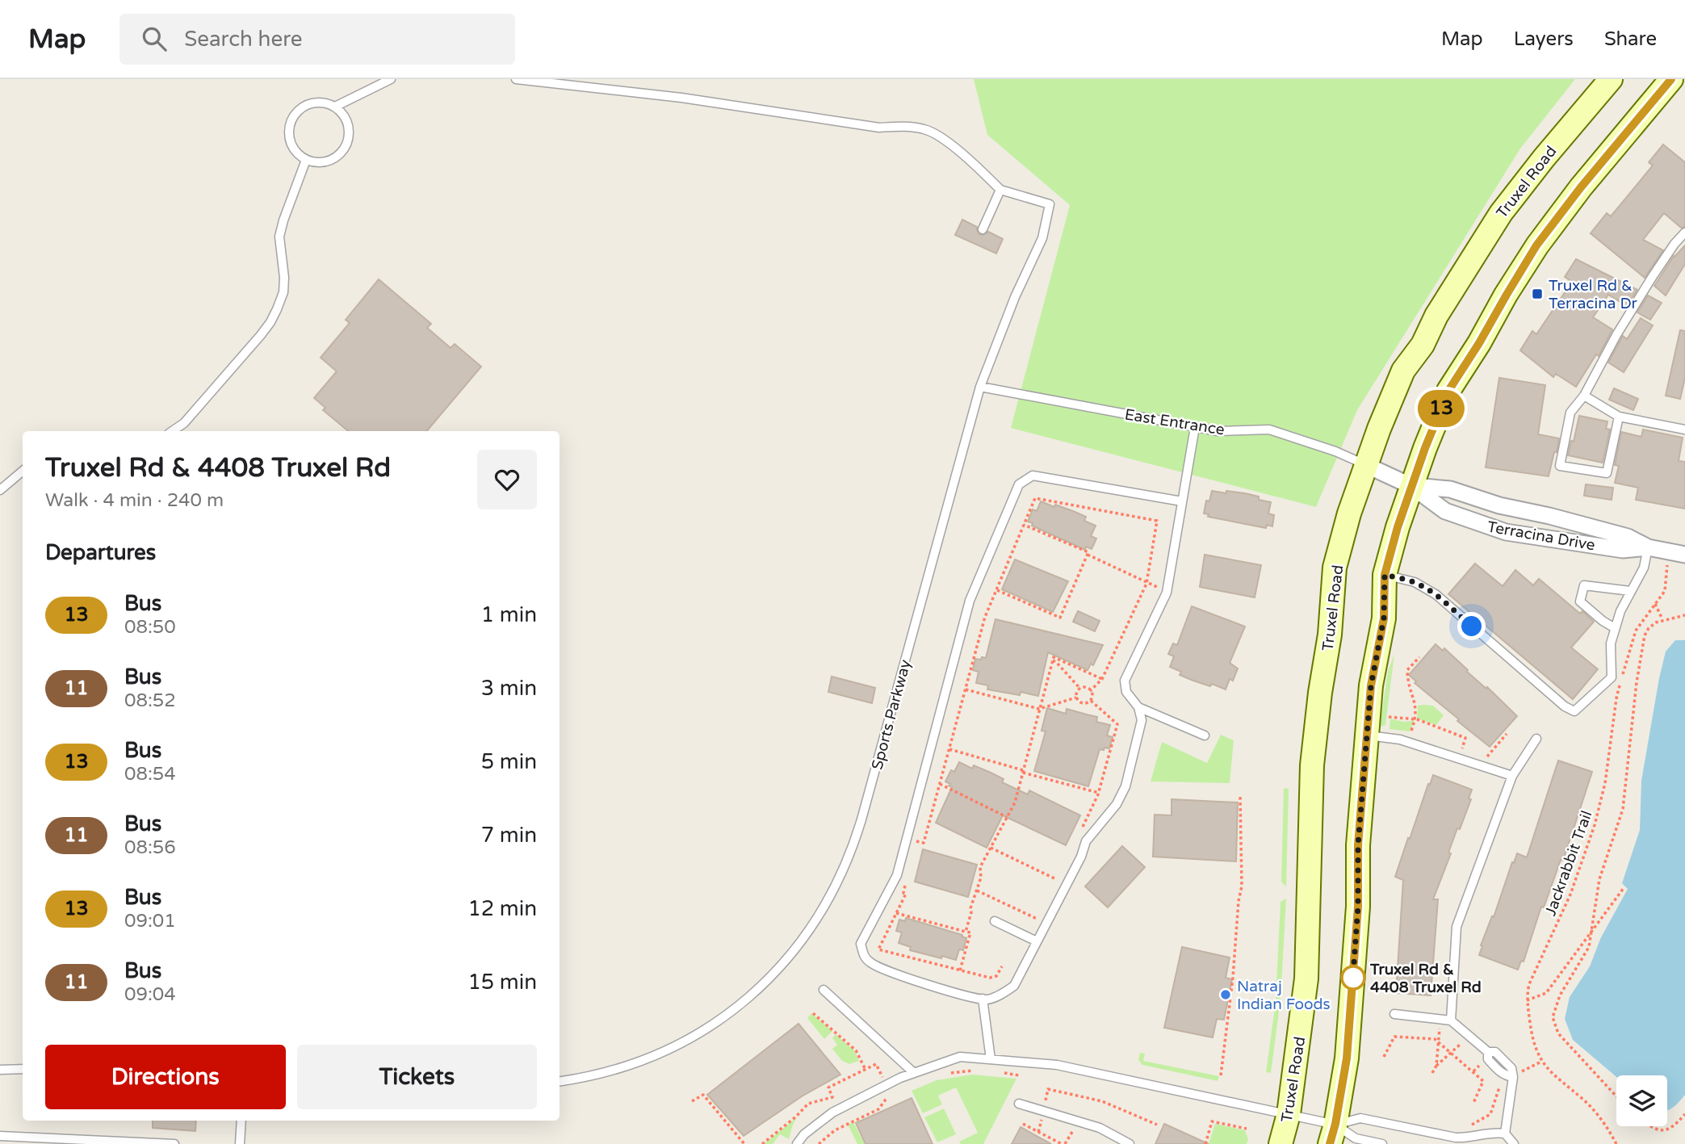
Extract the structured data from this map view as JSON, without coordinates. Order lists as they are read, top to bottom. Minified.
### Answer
{"streets":{"main road":["Truxel Road"],"street":["Terracina Drive"],"lane":["East Entrance","Sports Parkway"],"path":["Jackrabbit Trail"]},"crossings":[["Truxel Road","East Entrance"],["Truxel Road","Terracina Drive"],["East Entrance","Terracina Drive"],["East Entrance","Sports Parkway"]],"places":{"transit":["Truxel Rd & Terracina Dr"],"other":["Truxel Rd & 4408 Truxel Rd","Natraj Indian Foods"]},"lines":["bus line 13"],"page":{"header":"Map","search":"Search here","nav":["Map","Layers","Share"],"on_map":"13","heading":[["Truxel Rd & 4408 Truxel Rd","Walk · 4 min · 240 m"],"Departures"],"list":[{"mark":"13","name":"Bus","note":"08:50","value":"1 min"},{"mark":"11","name":"Bus","note":"08:52","value":"3 min"},{"mark":"13","name":"Bus","note":"08:54","value":"5 min"},{"mark":"11","name":"Bus","note":"08:56","value":"7 min"},{"mark":"13","name":"Bus","note":"09:01","value":"12 min"},{"mark":"11","name":"Bus","note":"09:04","value":"15 min"}],"buttons":["Directions","Tickets"]}}
